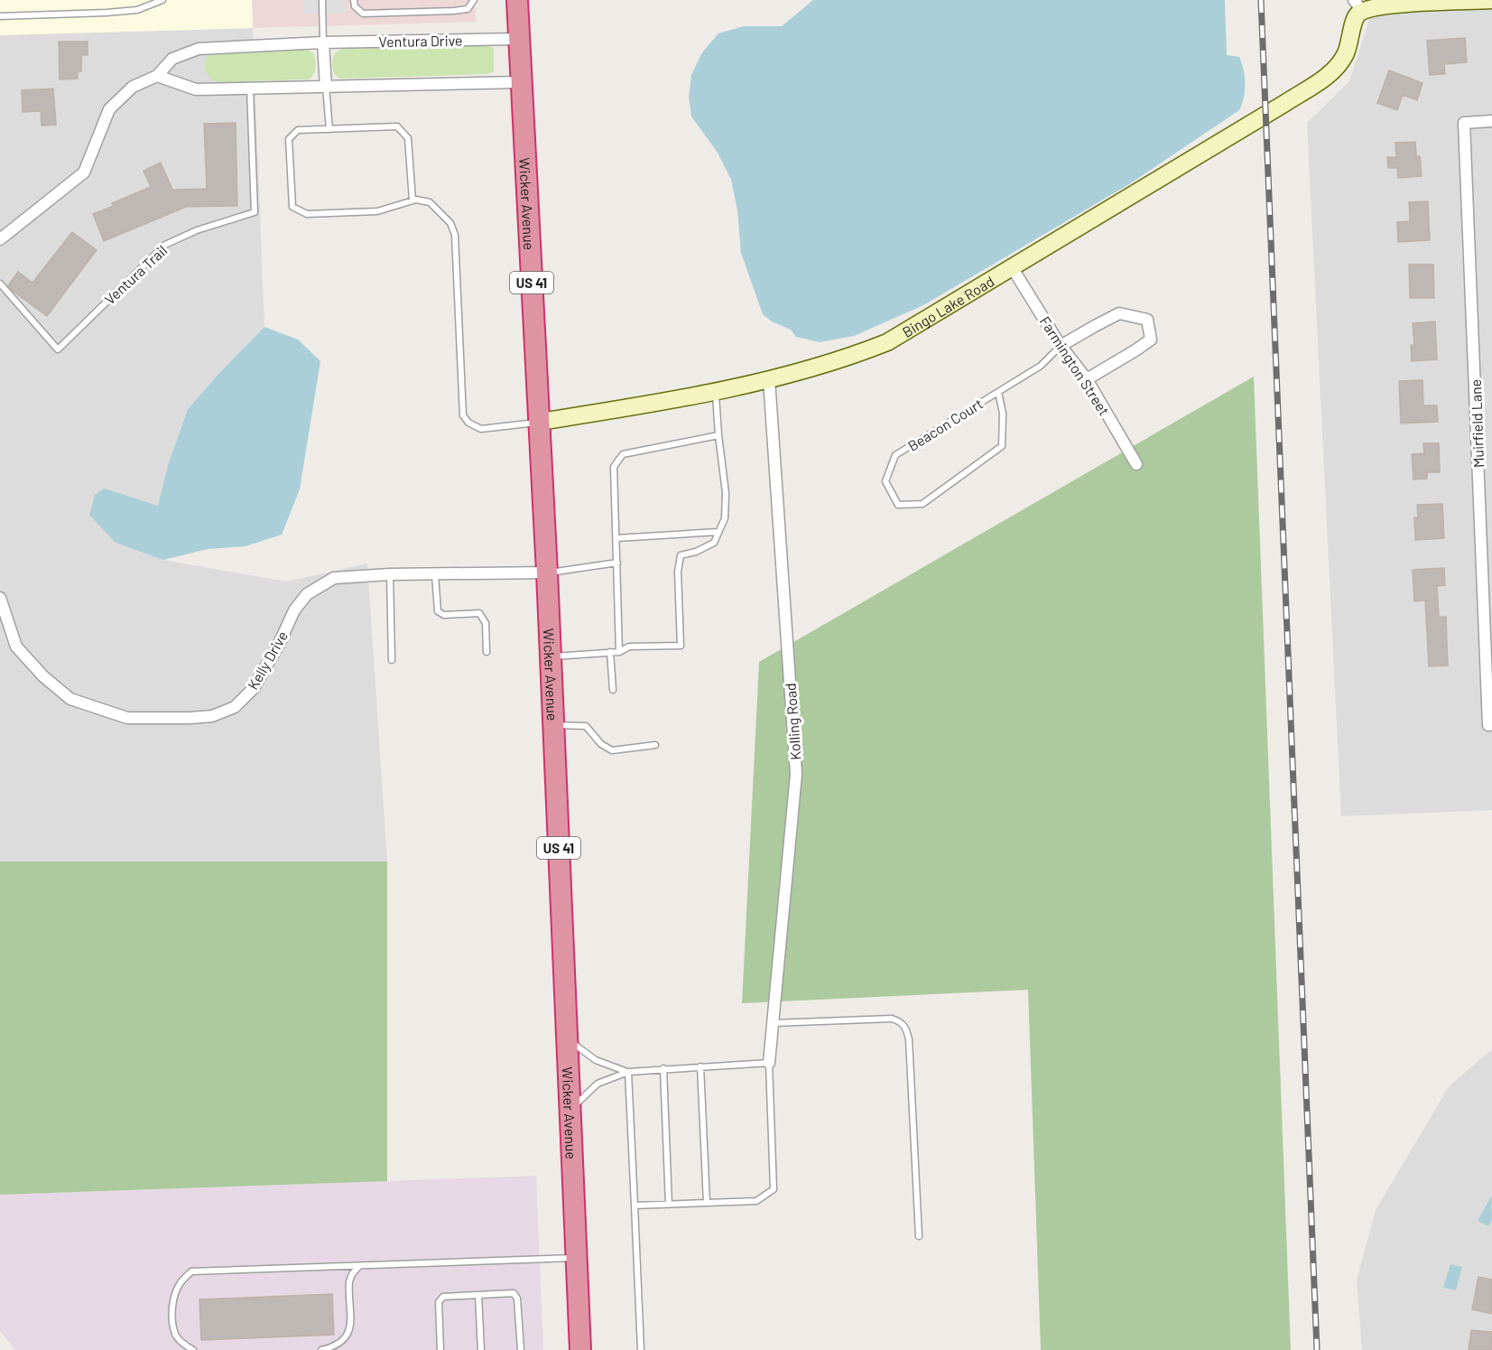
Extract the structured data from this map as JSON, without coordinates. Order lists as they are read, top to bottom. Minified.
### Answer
{"streets":{"highway":["Wicker Avenue","US 41"],"street":["Ventura Drive","Bingo Lake Road","Farmington Street","Muirfield Lane","Beacon Court","Kelly Drive","Kolling Road"],"lane":["Ventura Trail"]},"crossings":[["Ventura Drive","Wicker Avenue"],["Wicker Avenue","Bingo Lake Road"],["Wicker Avenue","Kelly Drive"],["Bingo Lake Road","Farmington Street"],["Bingo Lake Road","Kolling Road"],["Farmington Street","Beacon Court"]]}
